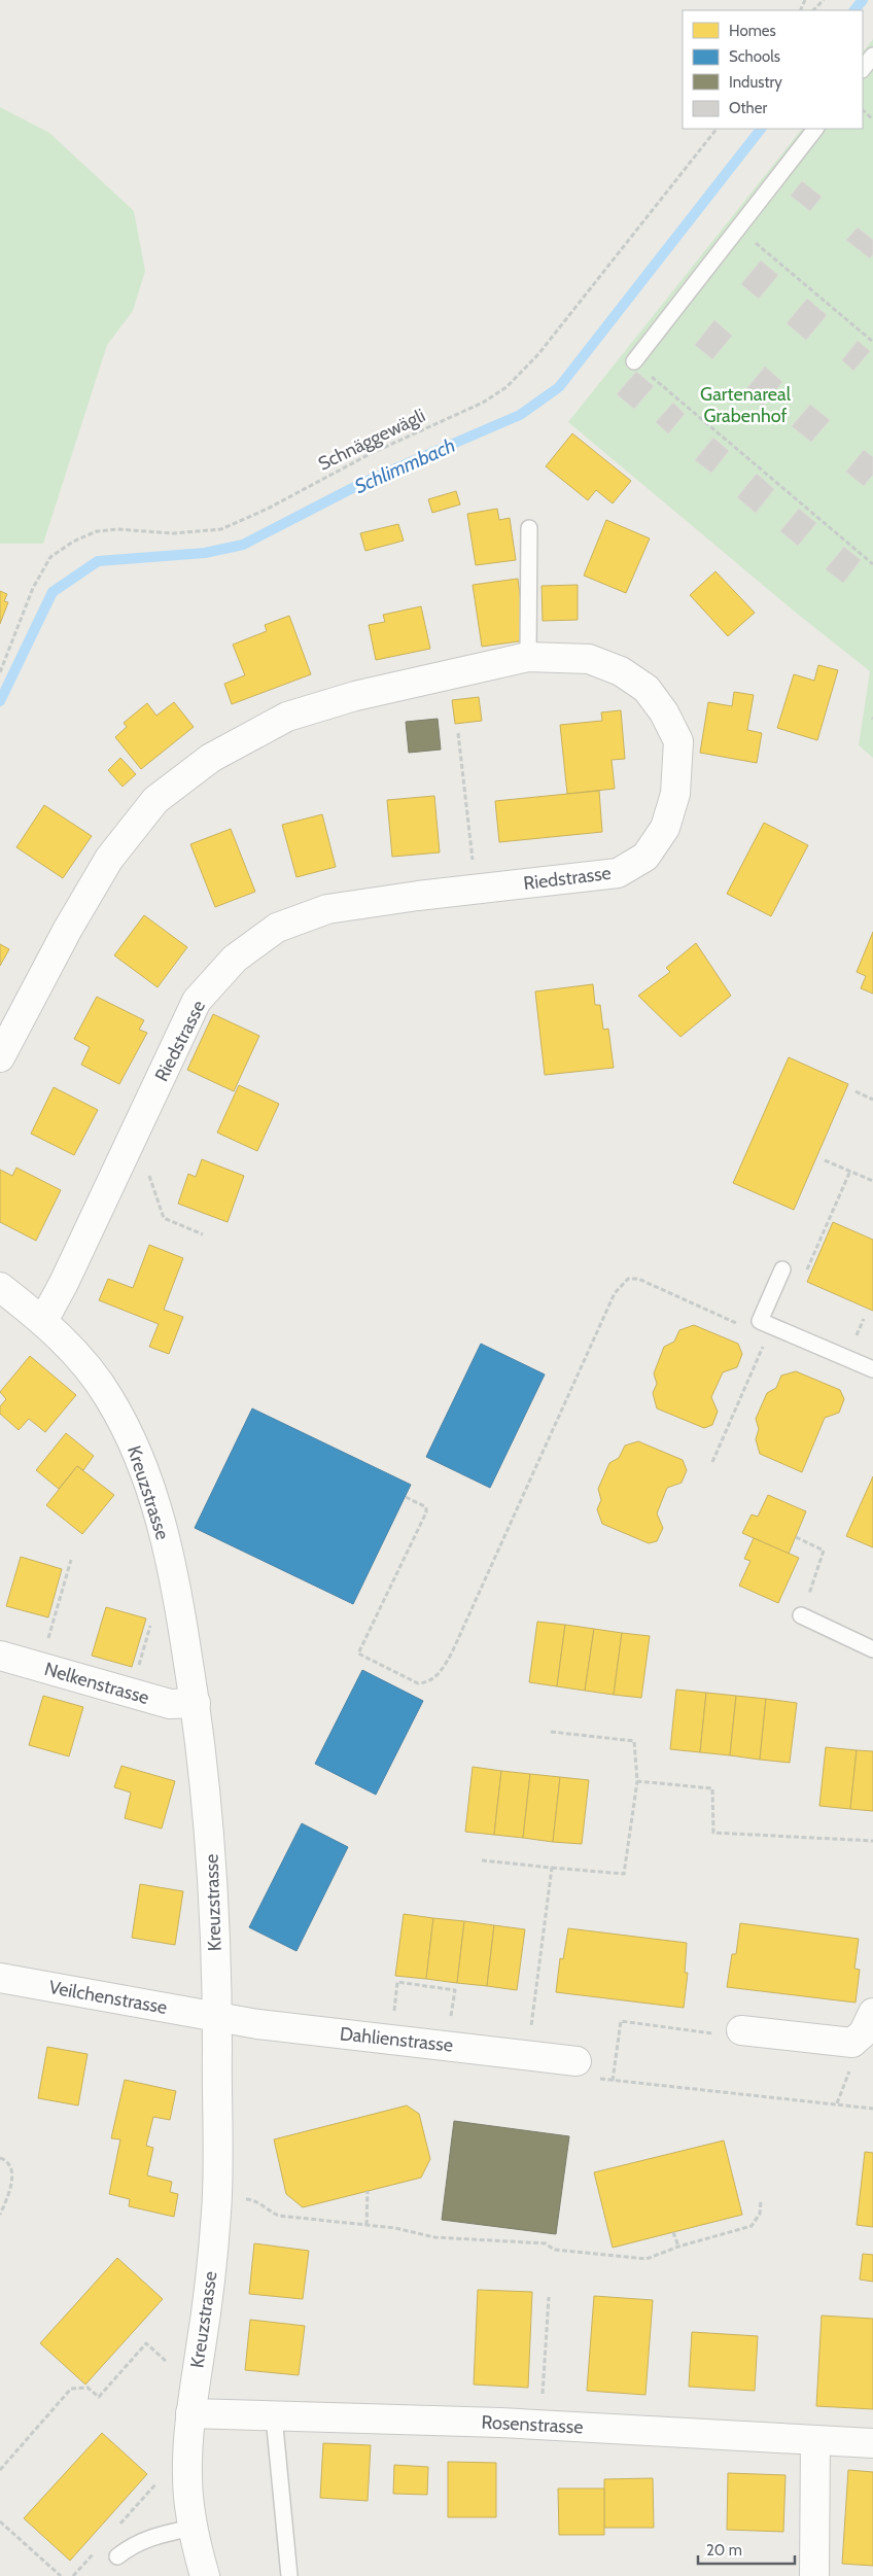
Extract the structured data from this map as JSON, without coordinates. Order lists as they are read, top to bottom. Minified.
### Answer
{"streets":{"street":["Riedstrasse","Kreuzstrasse","Nelkenstrasse","Veilchenstrasse","Dahlienstrasse","Rosenstrasse"],"path":["Schnäggewägli"]},"crossings":[["Riedstrasse","Kreuzstrasse"],["Kreuzstrasse","Nelkenstrasse"],["Kreuzstrasse","Veilchenstrasse"],["Kreuzstrasse","Dahlienstrasse"],["Kreuzstrasse","Rosenstrasse"],["Veilchenstrasse","Dahlienstrasse"]],"water":["Schlimmbach"],"parks":["Gartenareal Grabenhof"],"legend":["Homes","Schools","Industry","Other"],"scale_bar":"20 m"}
